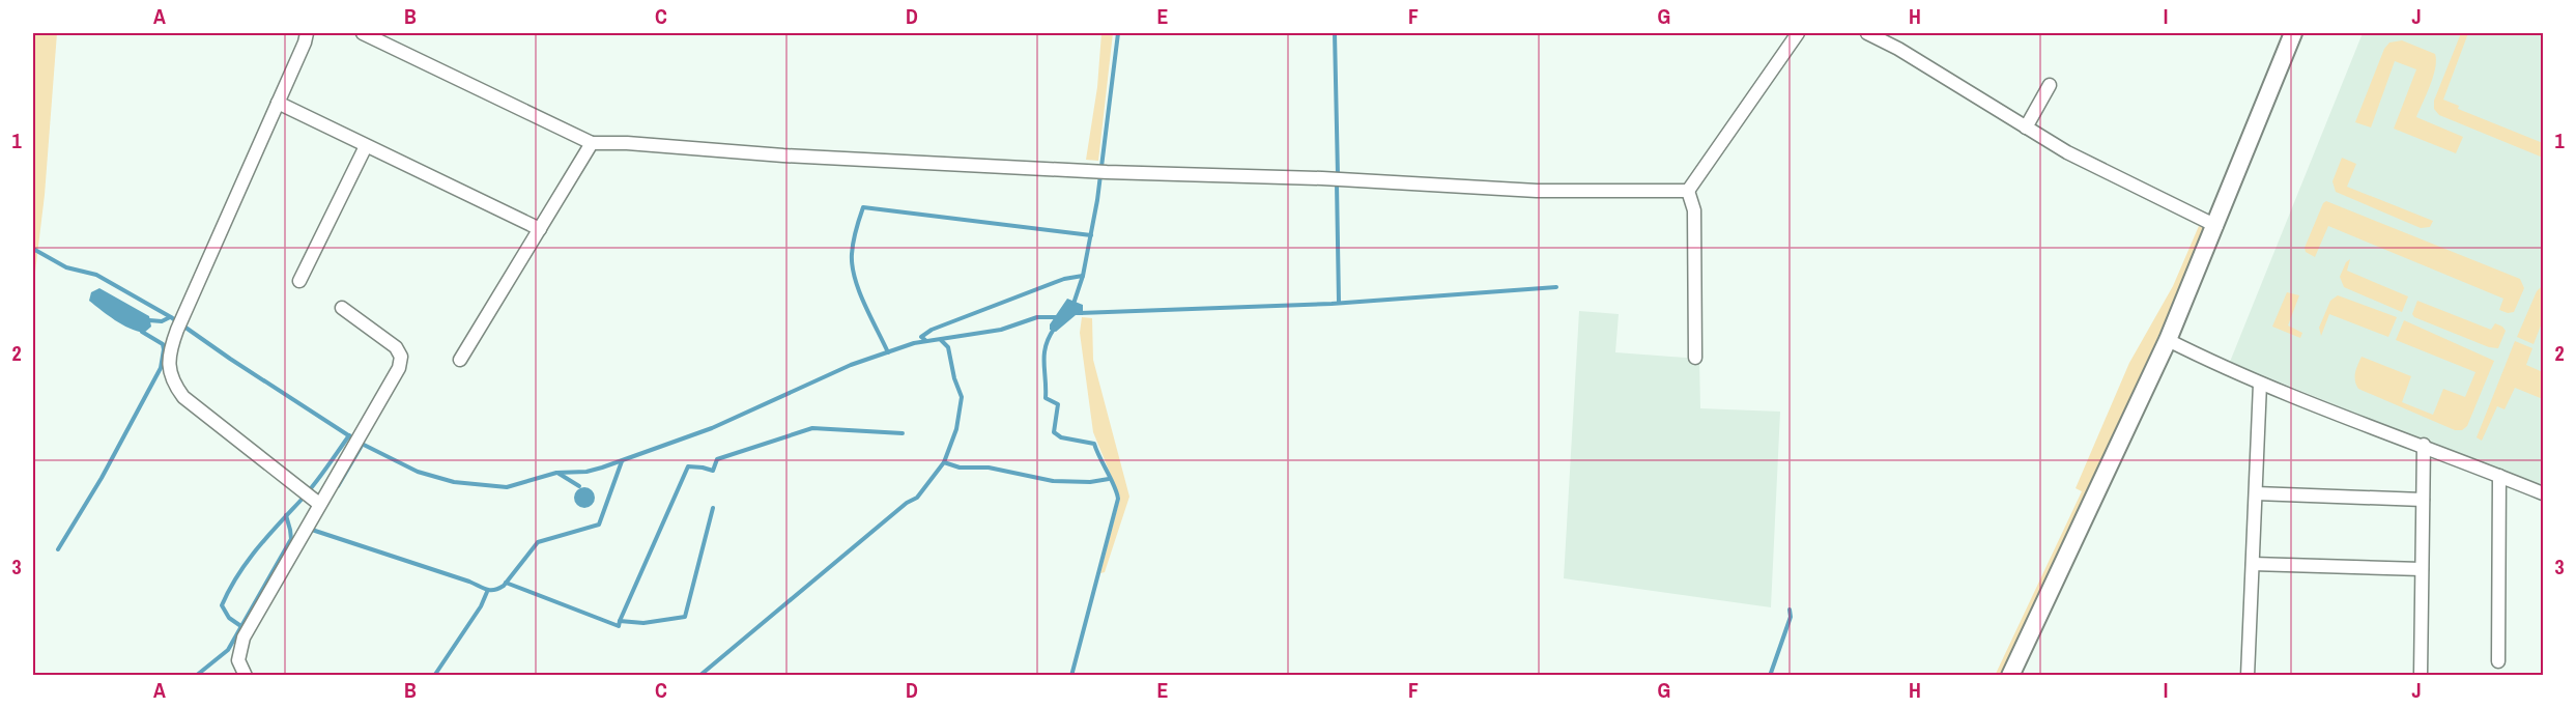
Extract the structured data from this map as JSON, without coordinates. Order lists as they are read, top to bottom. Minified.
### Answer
{"grid":{"columns":["A","B","C","D","E","F","G","H","I","J"],"rows":["1","2","3"]}}
